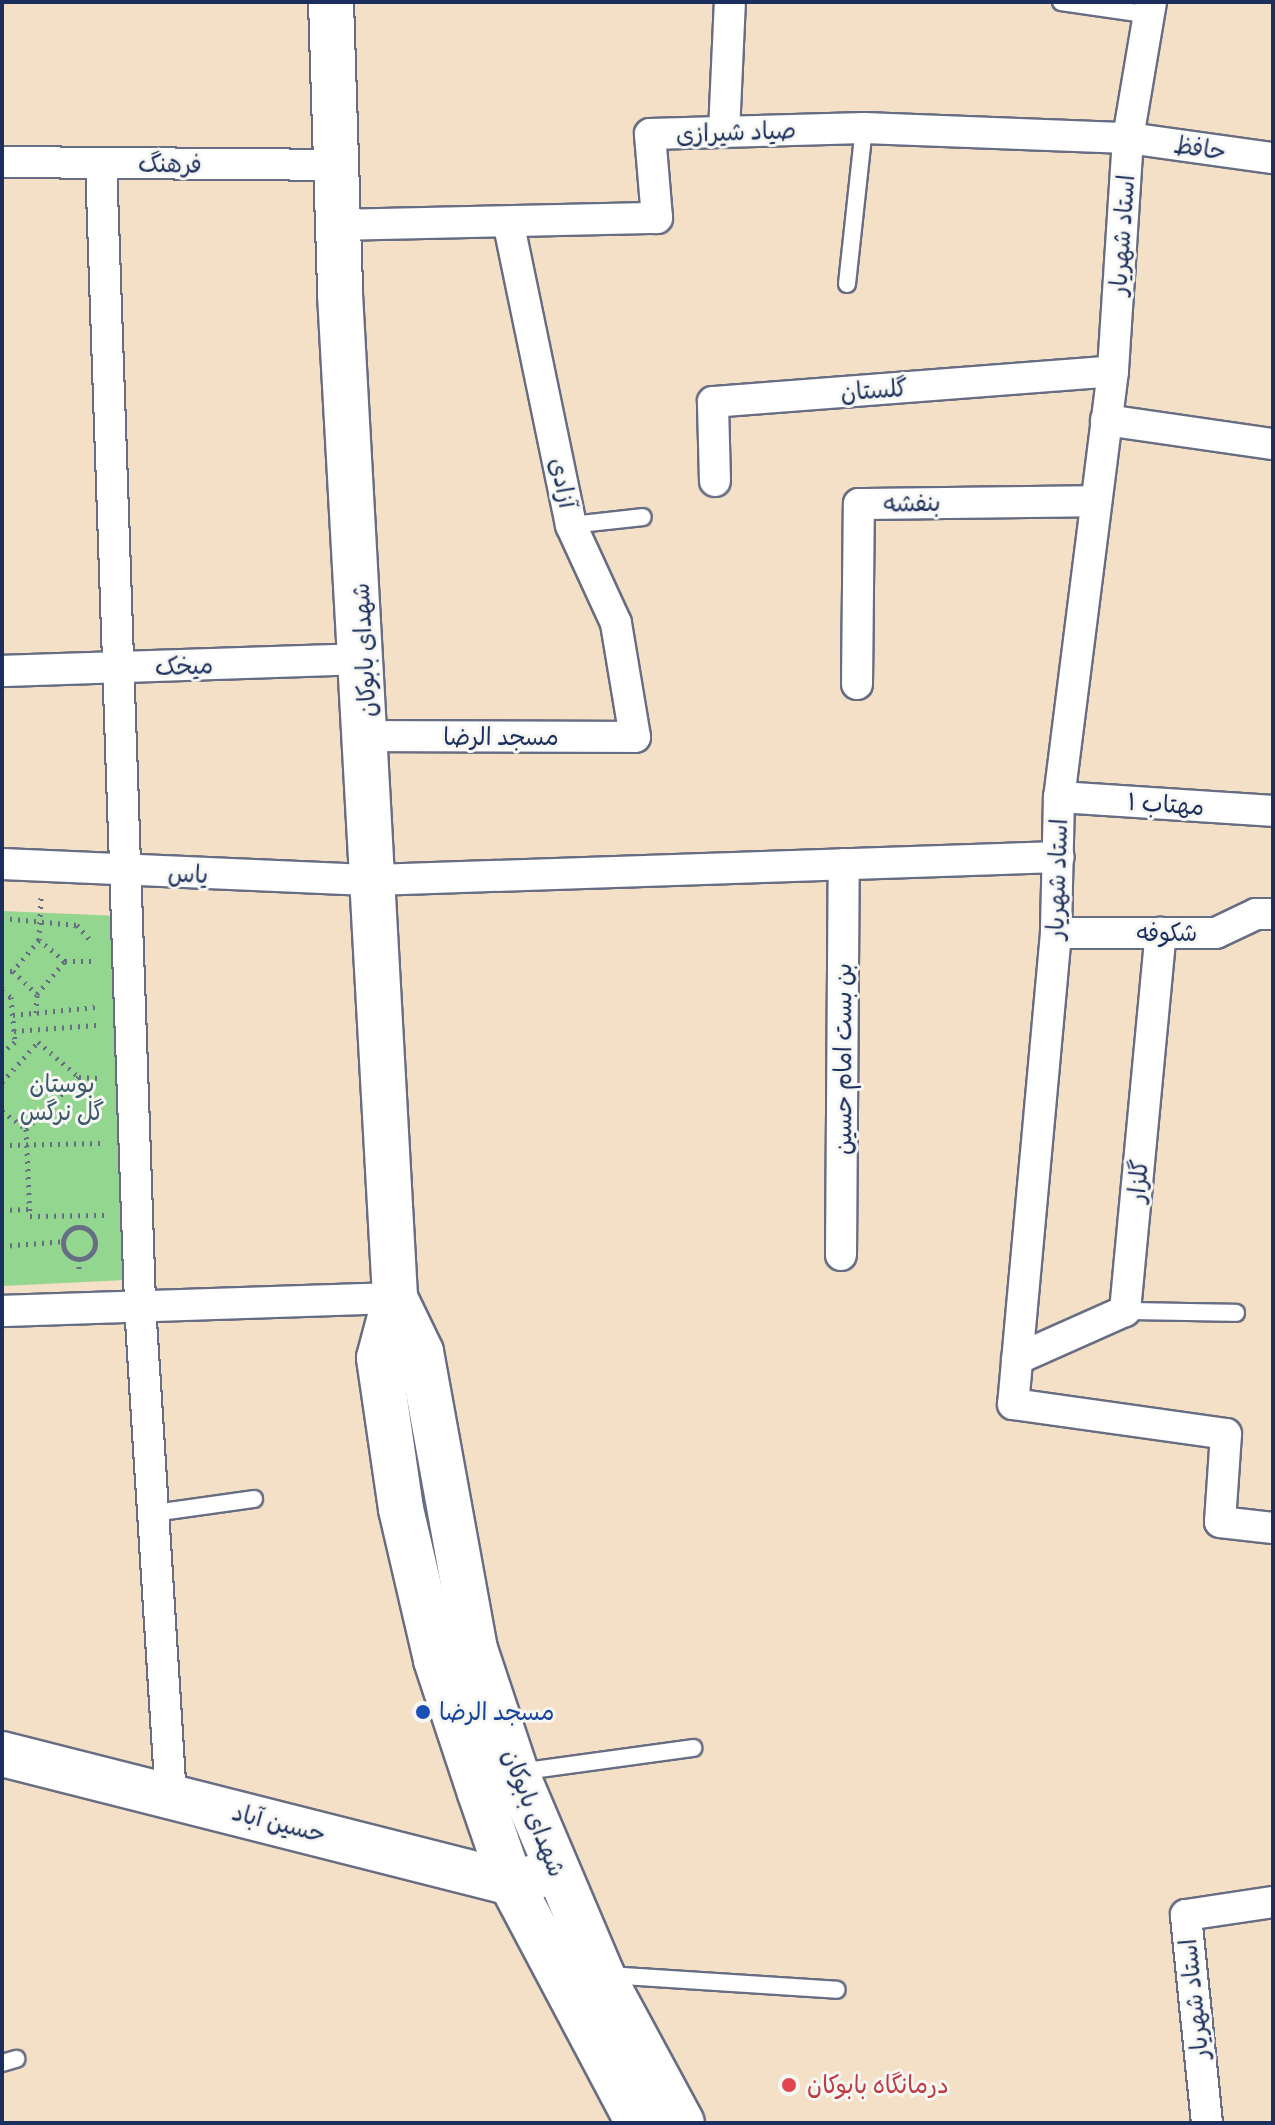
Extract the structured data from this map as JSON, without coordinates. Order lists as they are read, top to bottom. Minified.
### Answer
{"streets":{"street":["صیاد شیرازی","حافظ","فرهنگ","استاد شهریار","گلستان","آزادی","بنفشه","شهدای بابوکان","میخک","مسجد الرضا","مهتاب ۱","یاس","شکوفه","بن بست امام حسین","گلزار","حسین آباد"]},"crossings":[["صیاد شیرازی","حافظ"],["صیاد شیرازی","استاد شهریار"],["صیاد شیرازی","آزادی"],["صیاد شیرازی","شهدای بابوکان"],["حافظ","استاد شهریار"],["فرهنگ","شهدای بابوکان"],["استاد شهریار","گلستان"],["استاد شهریار","بنفشه"],["استاد شهریار","مهتاب ۱"],["استاد شهریار","یاس"],["استاد شهریار","شکوفه"],["آزادی","مسجد الرضا"],["شهدای بابوکان","میخک"],["شهدای بابوکان","مسجد الرضا"],["شهدای بابوکان","یاس"],["شهدای بابوکان","حسین آباد"],["یاس","بن بست امام حسین"],["شکوفه","گلزار"]],"parks":["بوستان گل نرگس"],"places":["مسجد الرضا","درمانگاه بابوکان"]}
